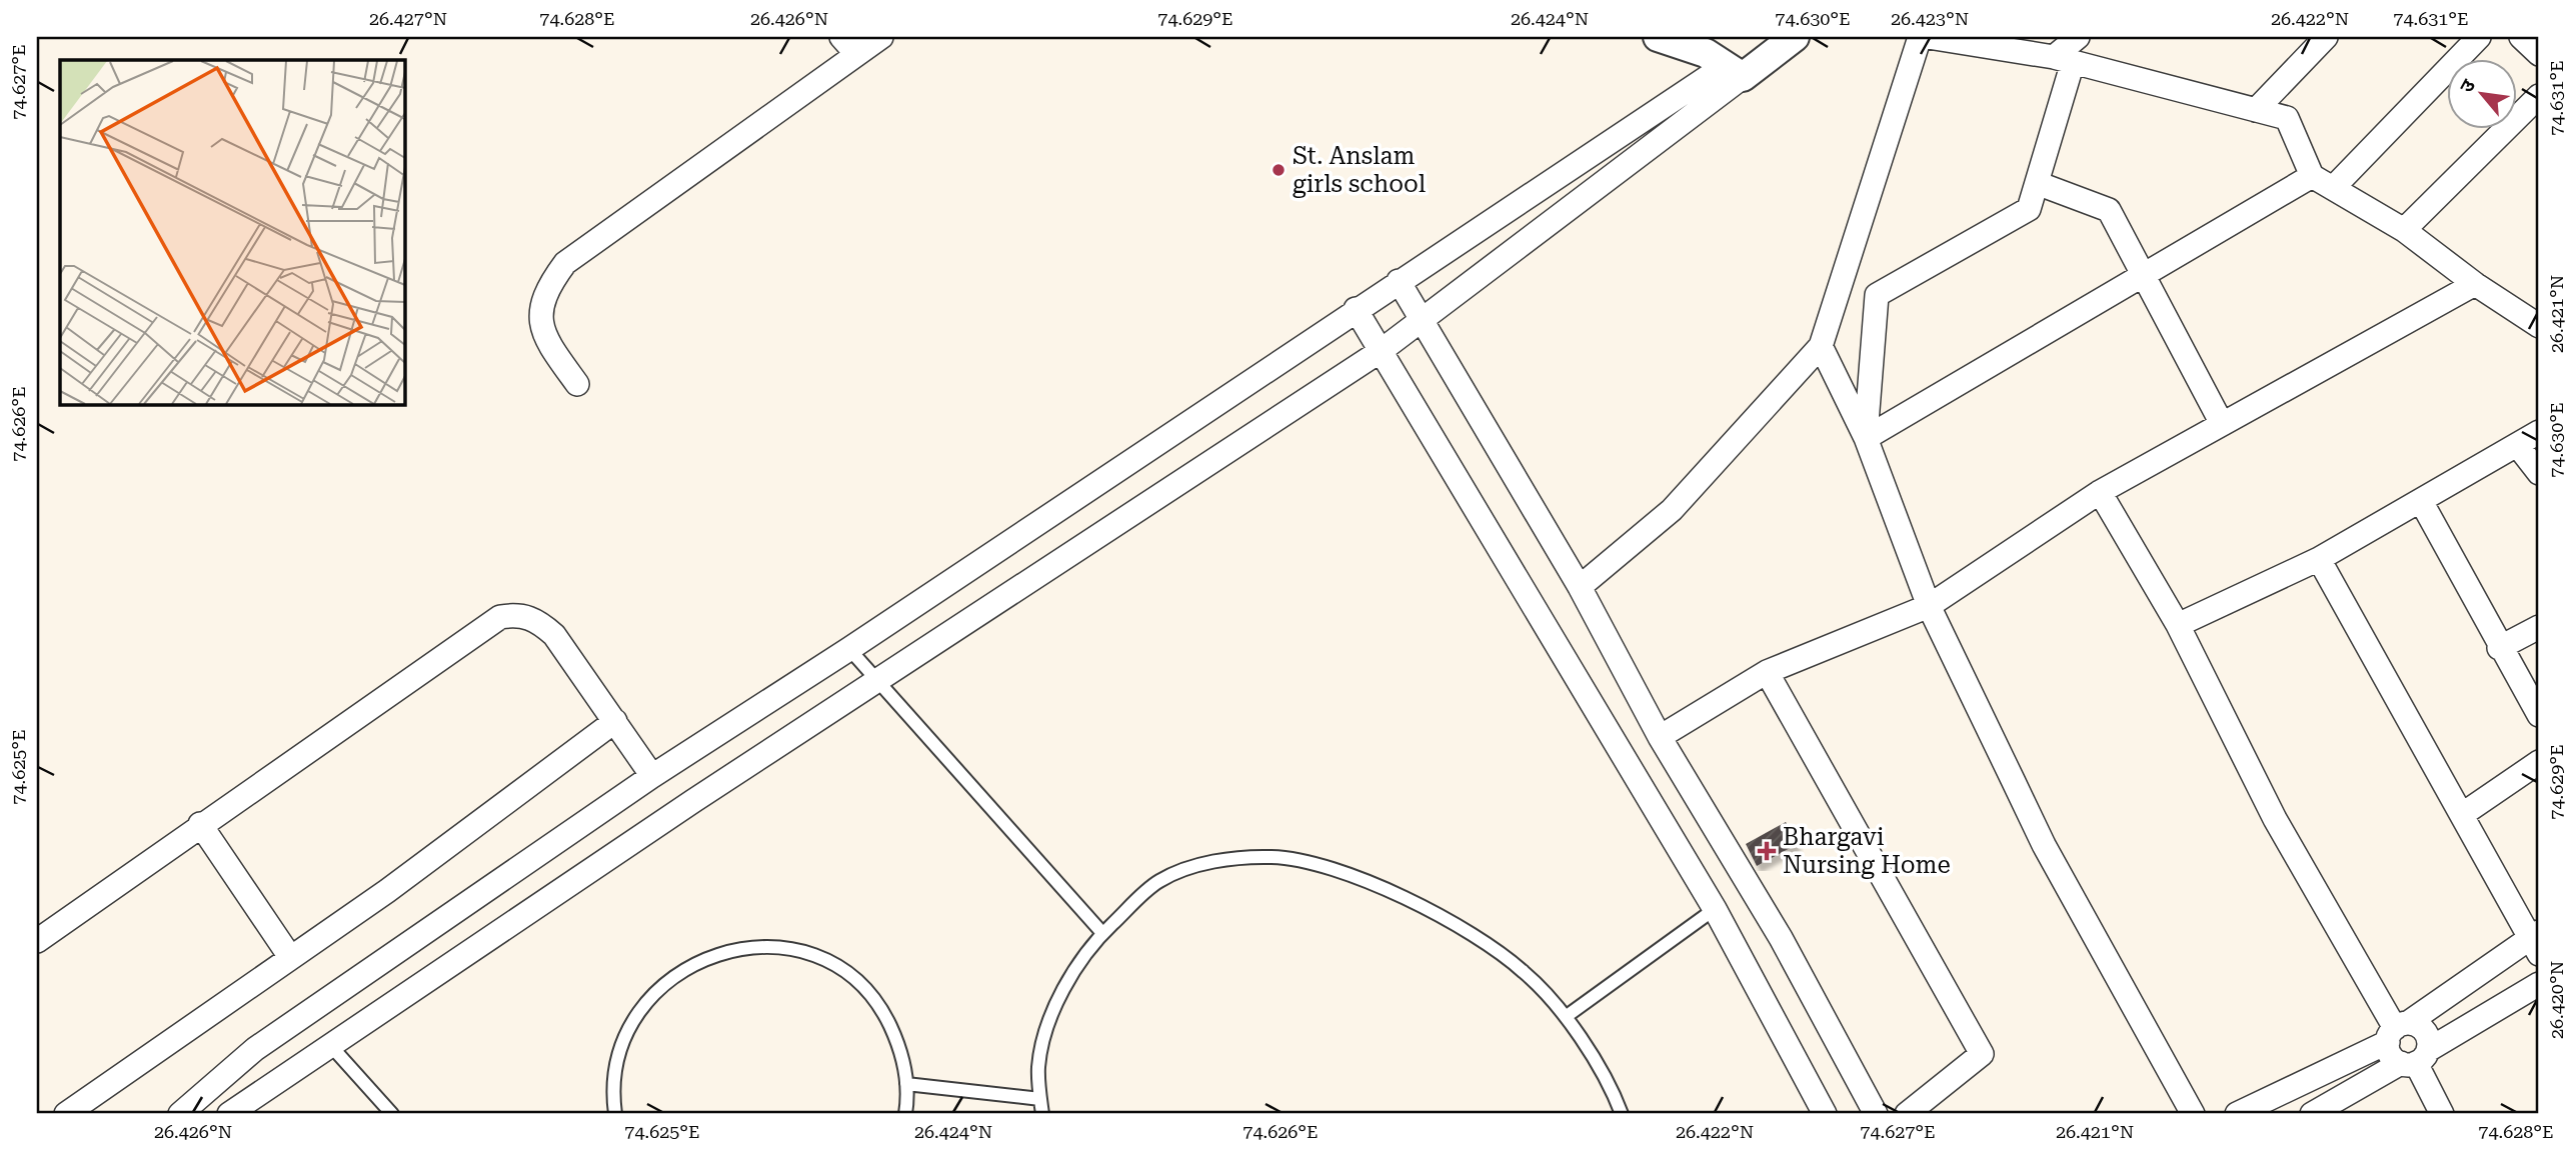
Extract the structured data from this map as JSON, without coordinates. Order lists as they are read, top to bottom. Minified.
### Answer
{"places":{"other":["St. Anslam girls school"],"health":["Bhargavi Nursing Home"]},"north":"top left","coordinates":["26.427°N","74.628°E","26.426°N","74.629°E","26.424°N","74.630°E","26.423°N","26.422°N","74.631°E","74.627°E","26.421°N","74.626°E","74.625°E","26.420°N"]}
